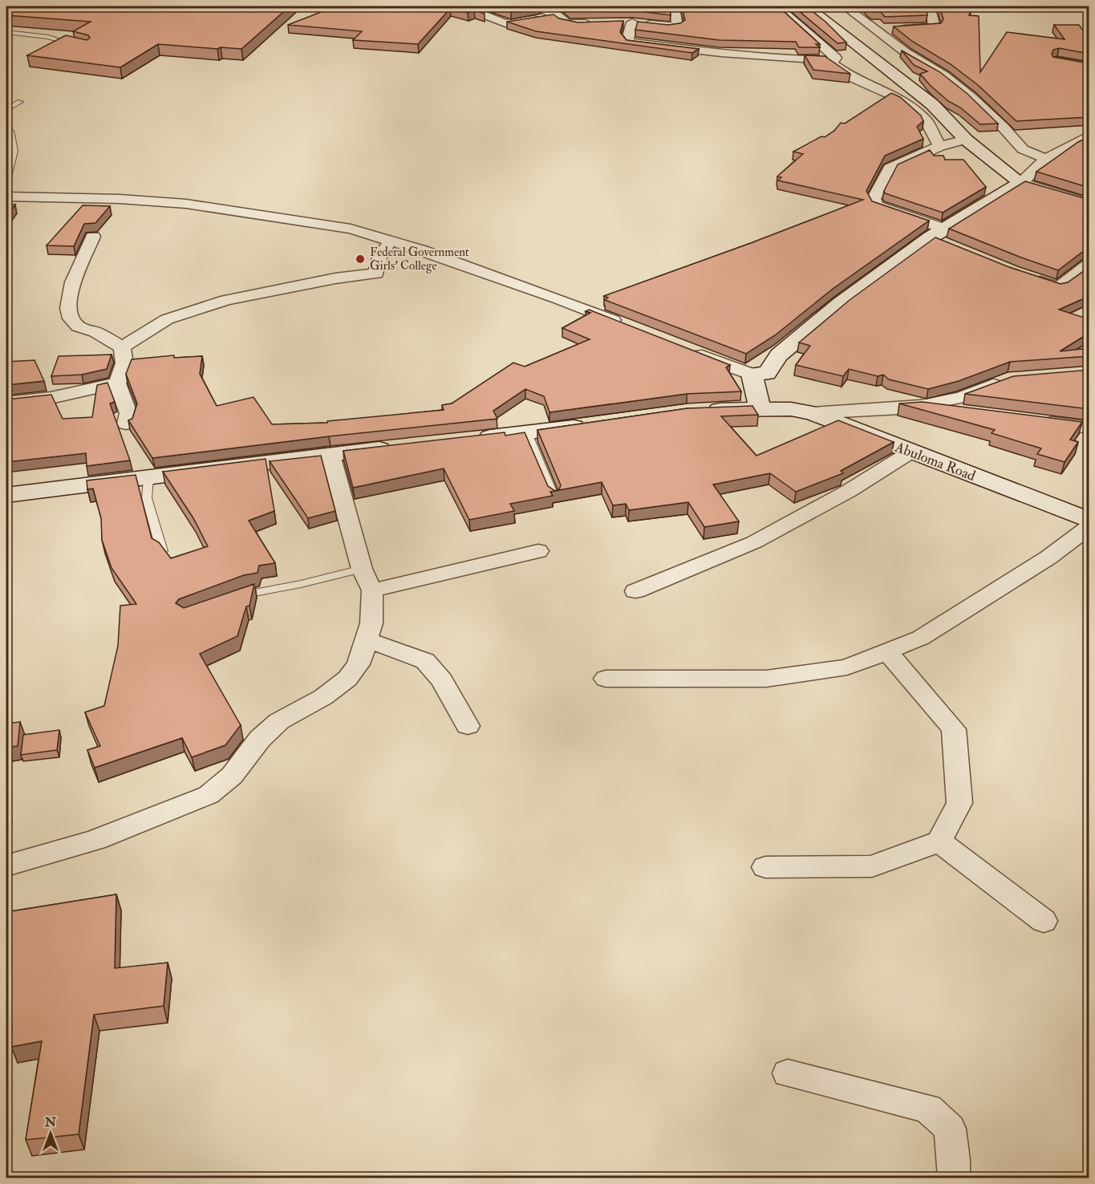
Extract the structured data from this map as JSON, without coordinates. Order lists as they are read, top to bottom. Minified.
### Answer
{"streets":{"street":["Abuloma Road"]},"places":["Federal Government Girls' College"],"north":"top"}
